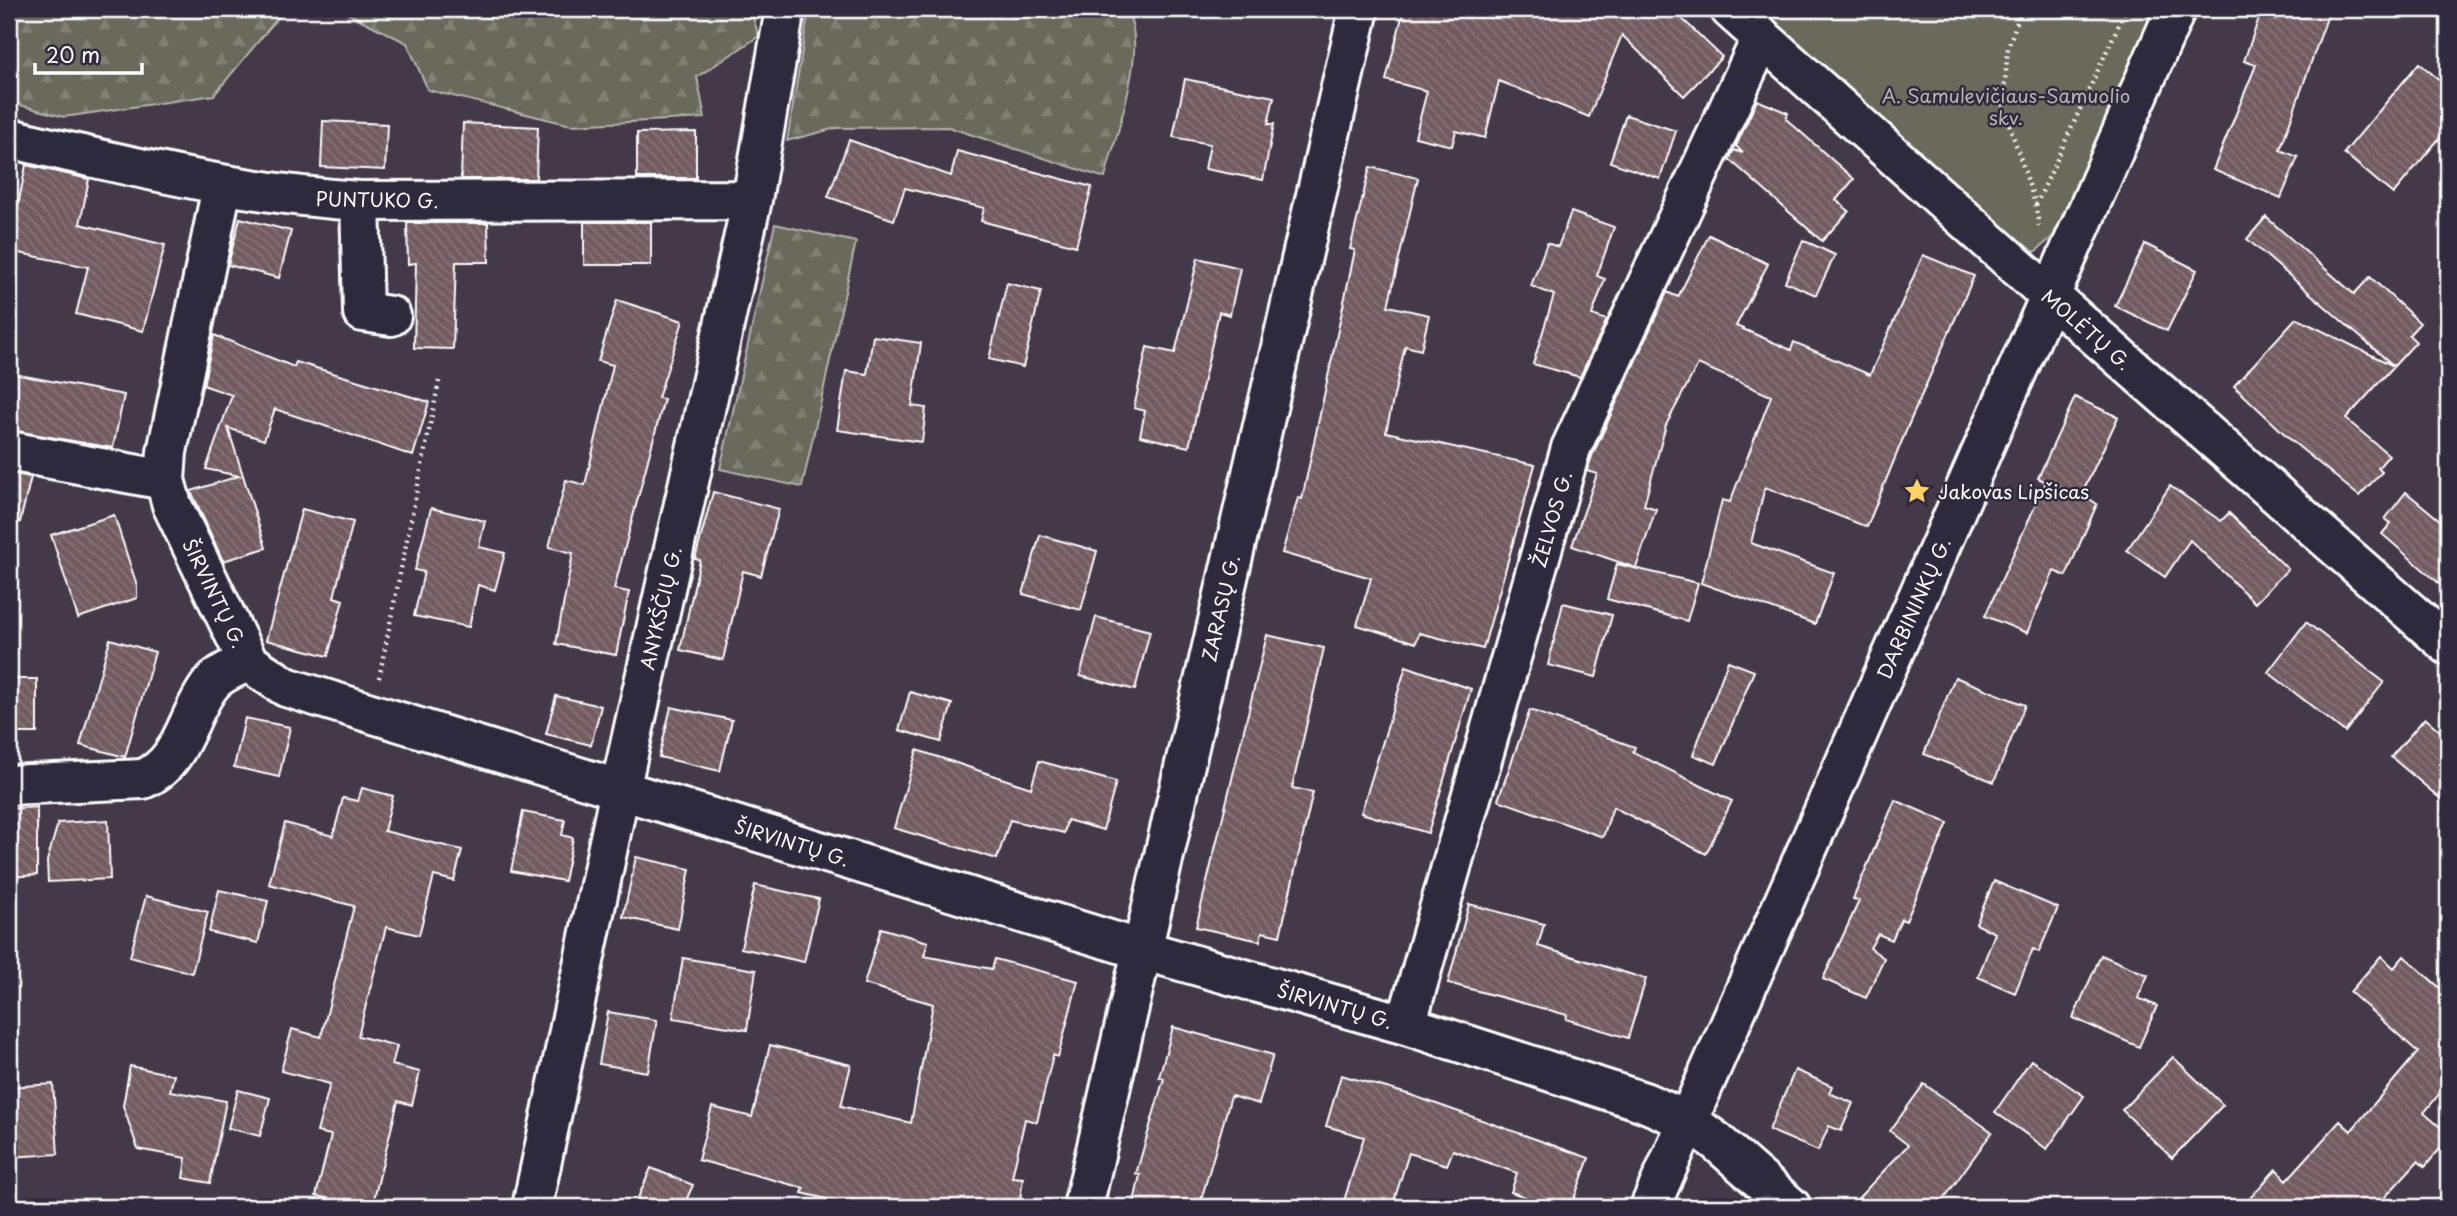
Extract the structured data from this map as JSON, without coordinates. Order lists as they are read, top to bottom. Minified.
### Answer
{"streets":{"street":["PUNTUKO G.","MOLĖTŲ G.","ŽELVOS G.","ŠIRVINTŲ G.","ANYKŠČIŲ G.","ZARASŲ G.","DARBININKŲ G."]},"crossings":[["PUNTUKO G.","ŠIRVINTŲ G."],["PUNTUKO G.","ANYKŠČIŲ G."],["MOLĖTŲ G.","ŽELVOS G."],["MOLĖTŲ G.","DARBININKŲ G."],["ŽELVOS G.","ŠIRVINTŲ G."],["ŠIRVINTŲ G.","ANYKŠČIŲ G."],["ŠIRVINTŲ G.","ZARASŲ G."],["ŠIRVINTŲ G.","DARBININKŲ G."]],"parks":["A. Samulevičiaus-Samuolio skv."],"places":{"place":["Jakovas Lipšicas"]},"scale_bar":"20 m"}
